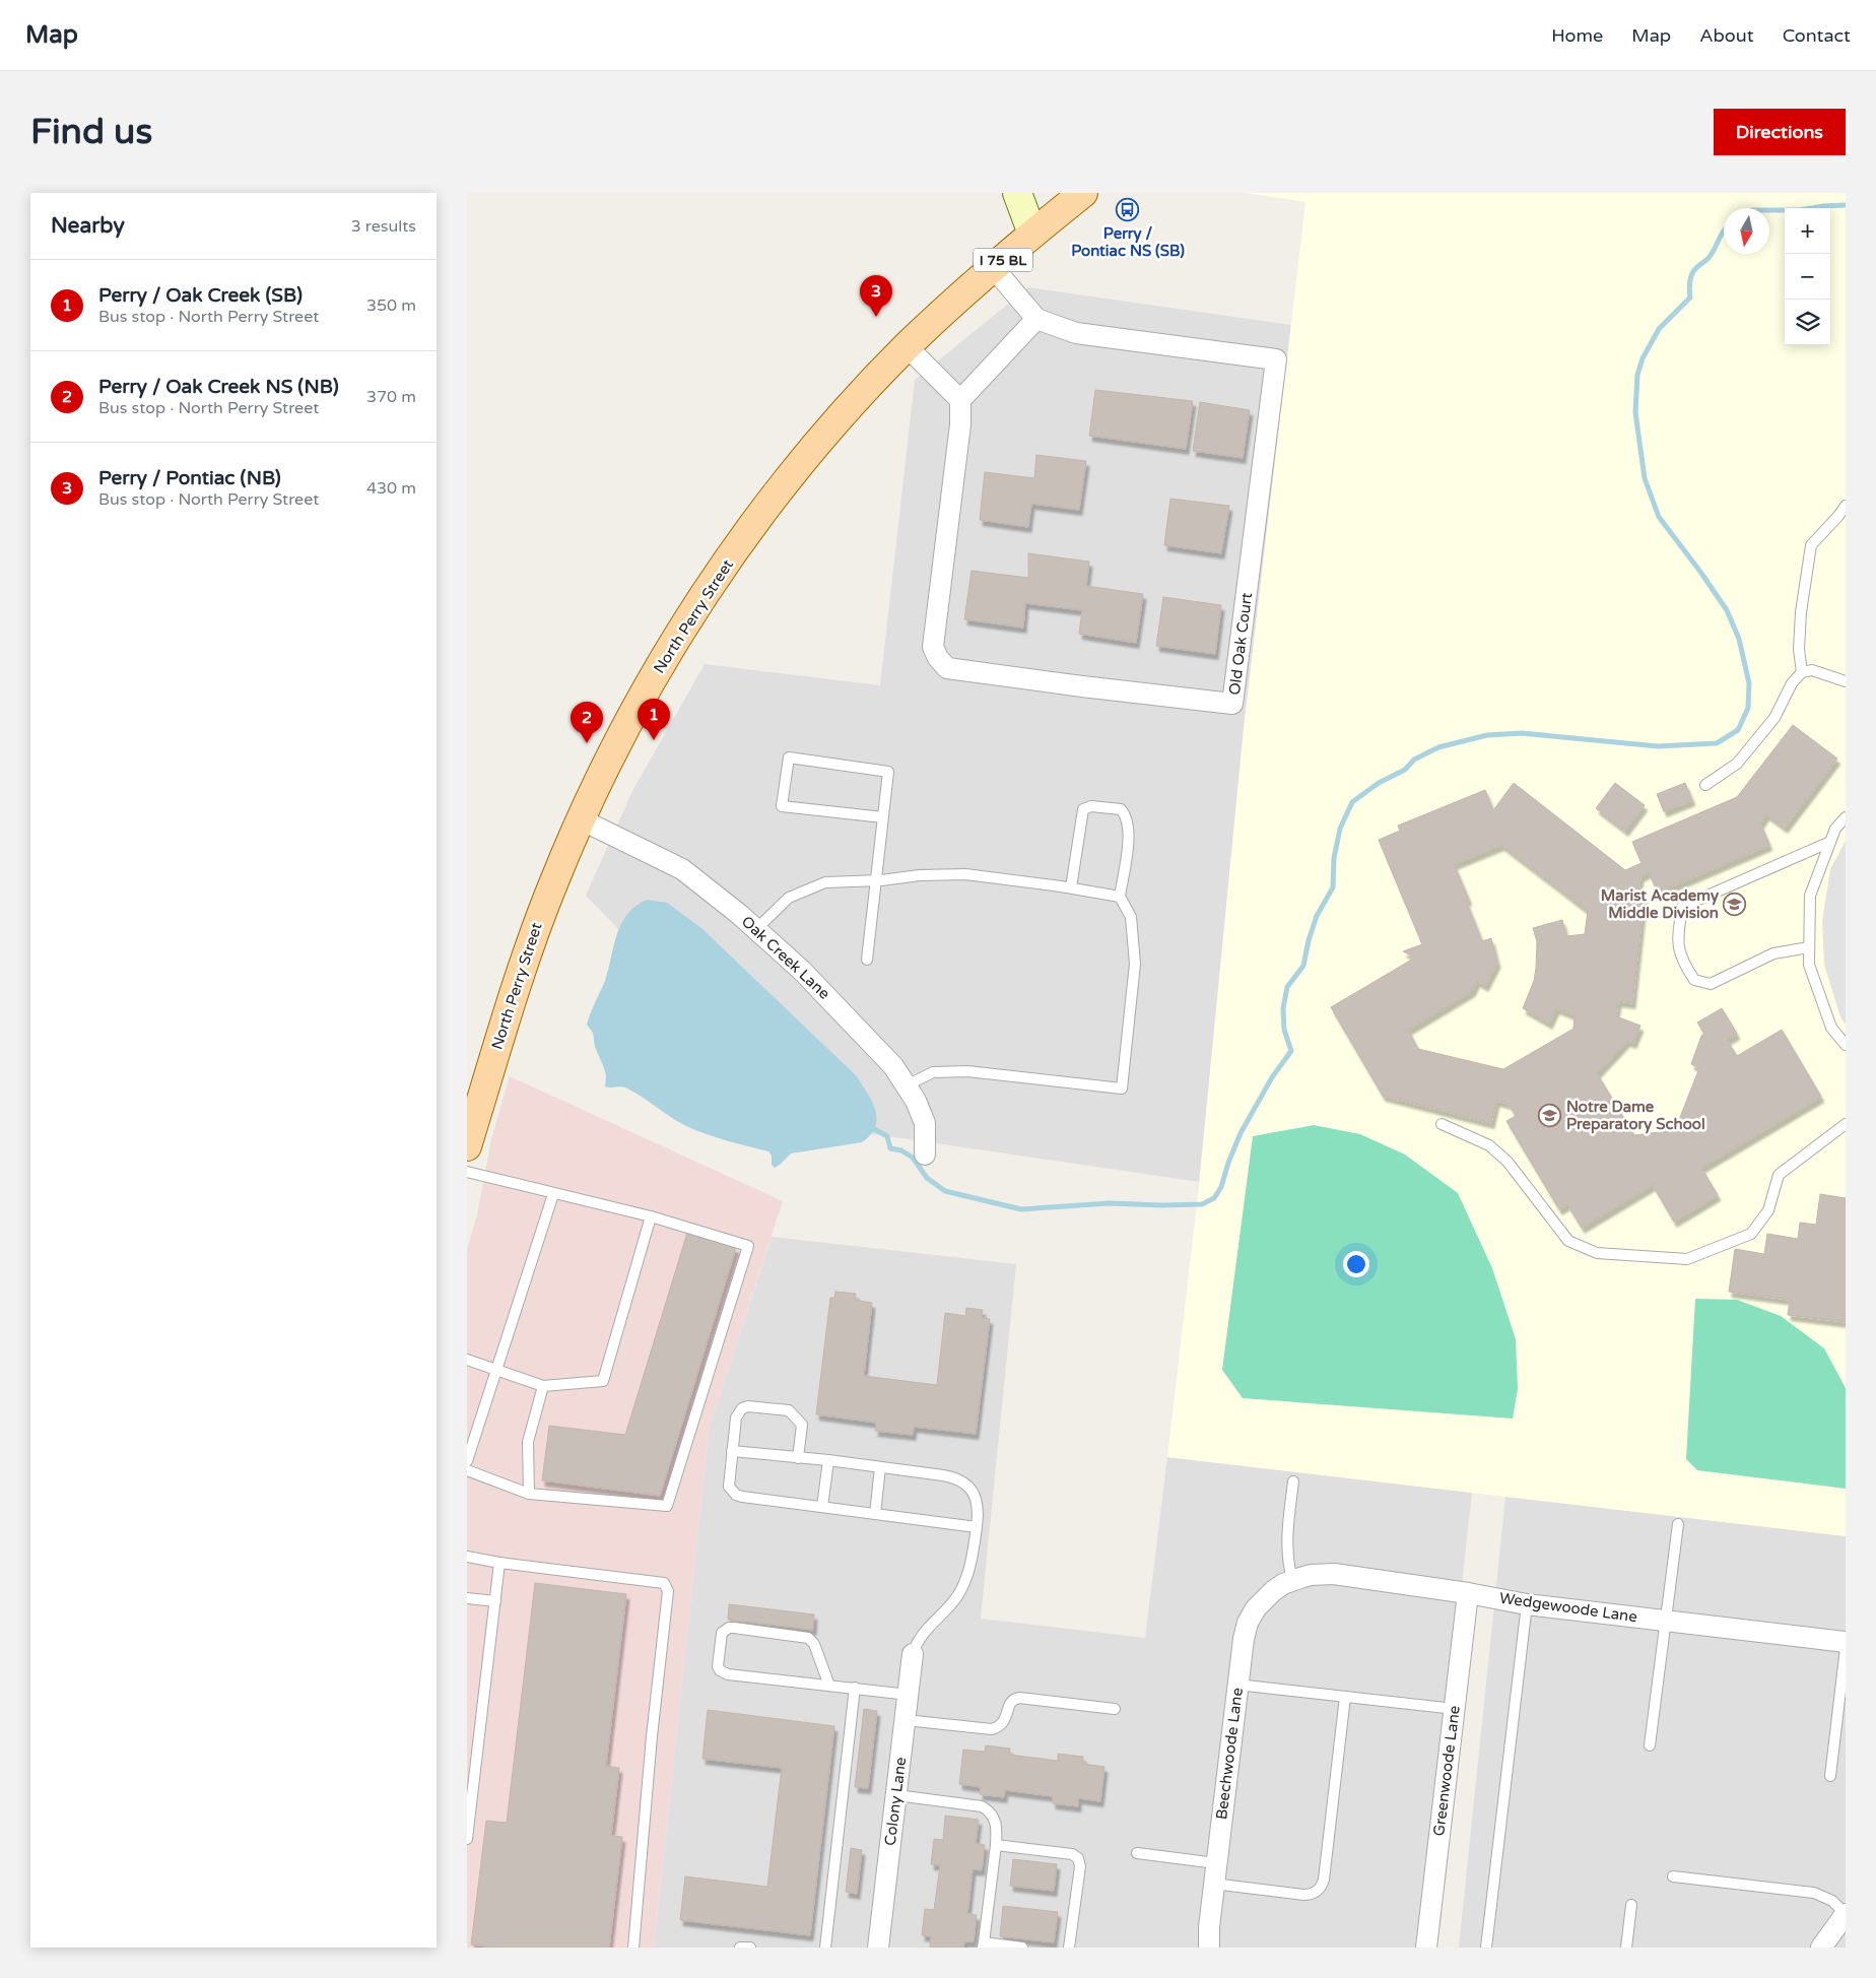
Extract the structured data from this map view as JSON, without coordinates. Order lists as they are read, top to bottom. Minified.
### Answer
{"streets":{"main road":["I 75 BL","North Perry Street"],"street":["Old Oak Court","Oak Creek Lane","Wedgewoode Lane","Beechwoode Lane","Greenwoode Lane","Colony Lane"]},"crossings":[["North Perry Street","Oak Creek Lane"],["Wedgewoode Lane","Beechwoode Lane"],["Wedgewoode Lane","Greenwoode Lane"]],"places":{"bus stop":["Perry / Pontiac NS (SB)"],"school or university":["Marist Academy Middle Division","Notre Dame Preparatory School"]},"north":"bottom","page":{"header":"Map","nav":["Home","Map","About","Contact"],"buttons":"Directions","title":"Find us","heading":["Nearby","3 results"],"map_buttons":["+","−"],"list":[{"mark":"1","name":"Perry / Oak Creek (SB)","note":"Bus stop · North Perry Street","value":"350 m"},{"mark":"2","name":"Perry / Oak Creek NS (NB)","note":"Bus stop · North Perry Street","value":"370 m"},{"mark":"3","name":"Perry / Pontiac (NB)","note":"Bus stop · North Perry Street","value":"430 m"}],"pins":["3","1","2"]}}
